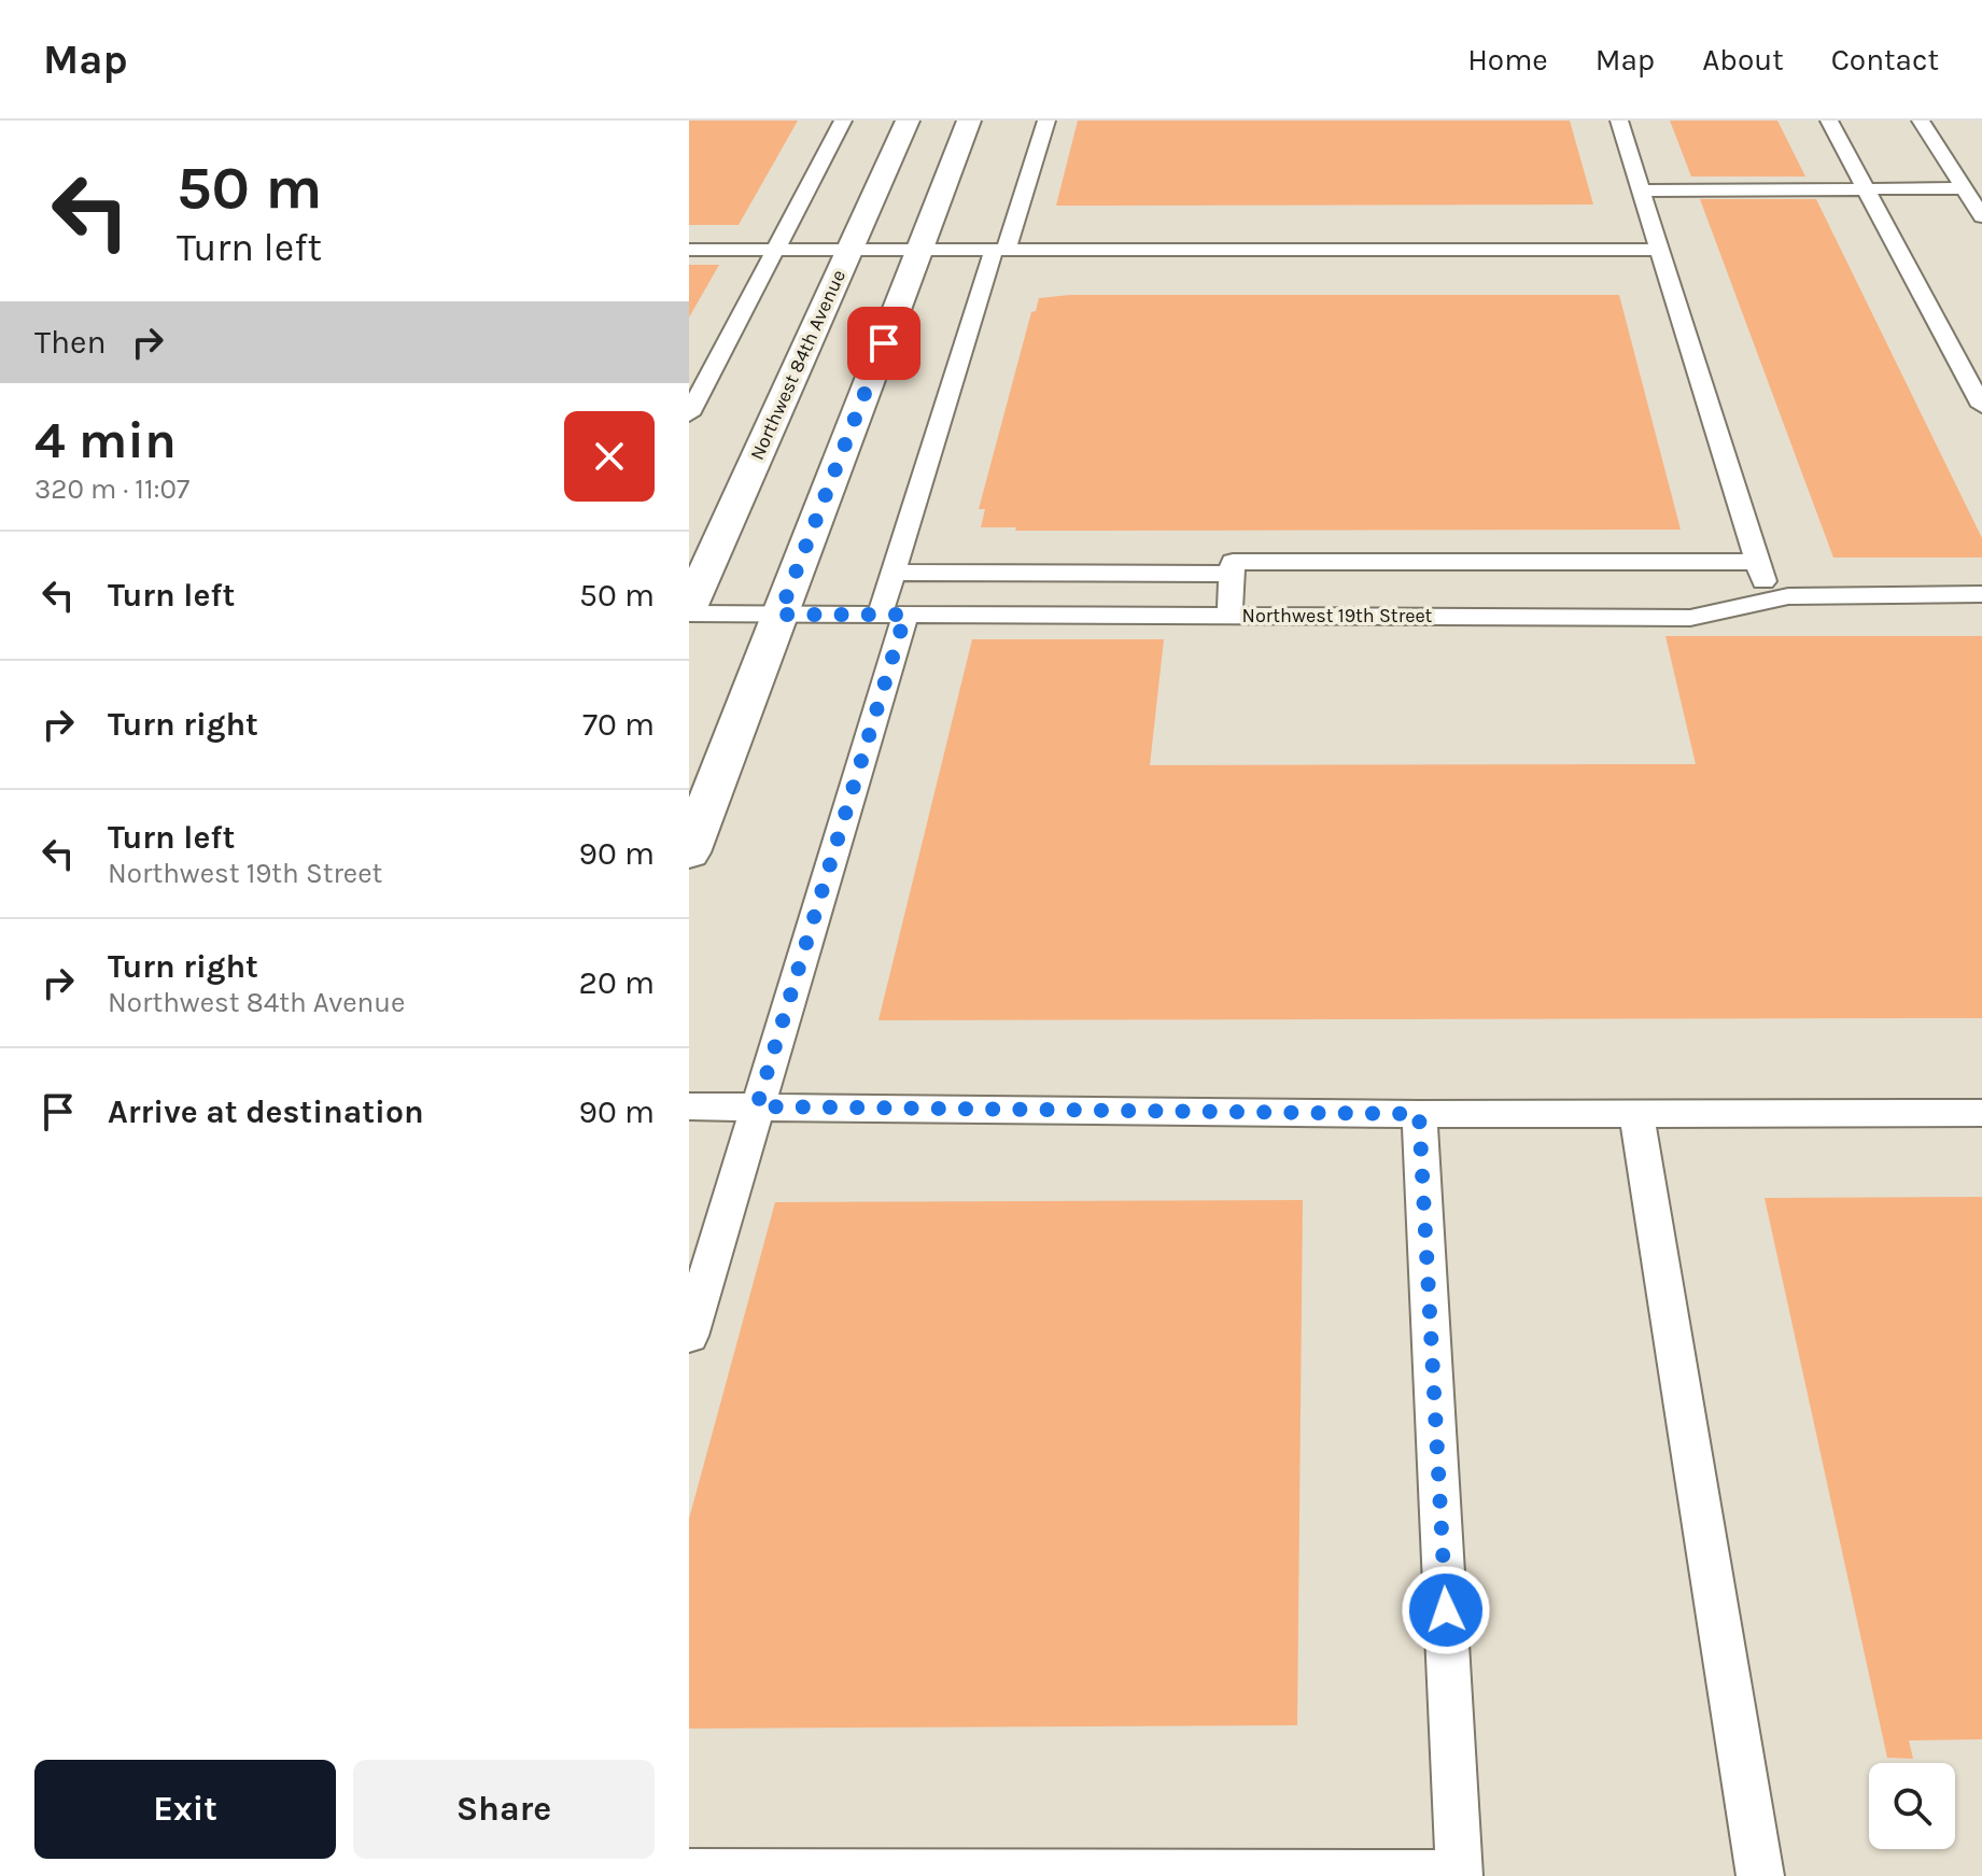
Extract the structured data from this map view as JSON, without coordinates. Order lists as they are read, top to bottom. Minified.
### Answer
{"streets":{"street":["Northwest 84th Avenue"],"lane":["Northwest 19th Street"]},"crossings":[["Northwest 84th Avenue","Northwest 19th Street"]],"page":{"header":"Map","nav":["Home","Map","About","Contact"],"turn":["50 m","Turn left"],"then":"Then","heading":["4 min","320 m · 11:07"],"list":[{"name":"Turn left","value":"50 m"},{"name":"Turn right","value":"70 m"},{"name":"Turn left","note":"Northwest 19th Street","value":"90 m"},{"name":"Turn right","note":"Northwest 84th Avenue","value":"20 m"},{"name":"Arrive at destination","value":"90 m"}],"buttons":["Exit","Share"]}}
